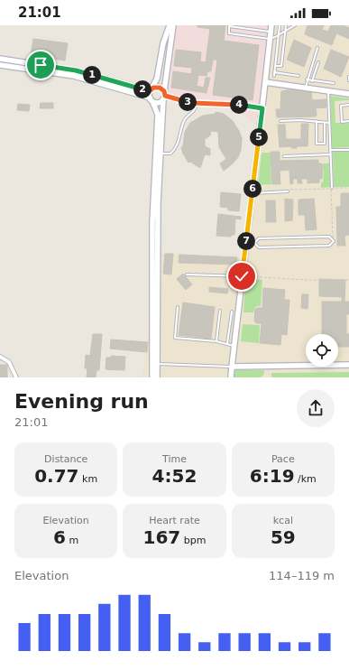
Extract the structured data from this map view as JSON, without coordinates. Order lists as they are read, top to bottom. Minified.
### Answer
{"page":{"status":"21:01","pins":["1","2","3","4","5","6","7"],"heading":["Evening run","21:01"],"stats":[["Distance","0.77 km"],["Time","4:52"],["Pace","6:19 /km"],["Elevation","6 m"],["Heart rate","167 bpm"],["kcal","59"]],"chart":["Elevation","114–119 m"]}}
